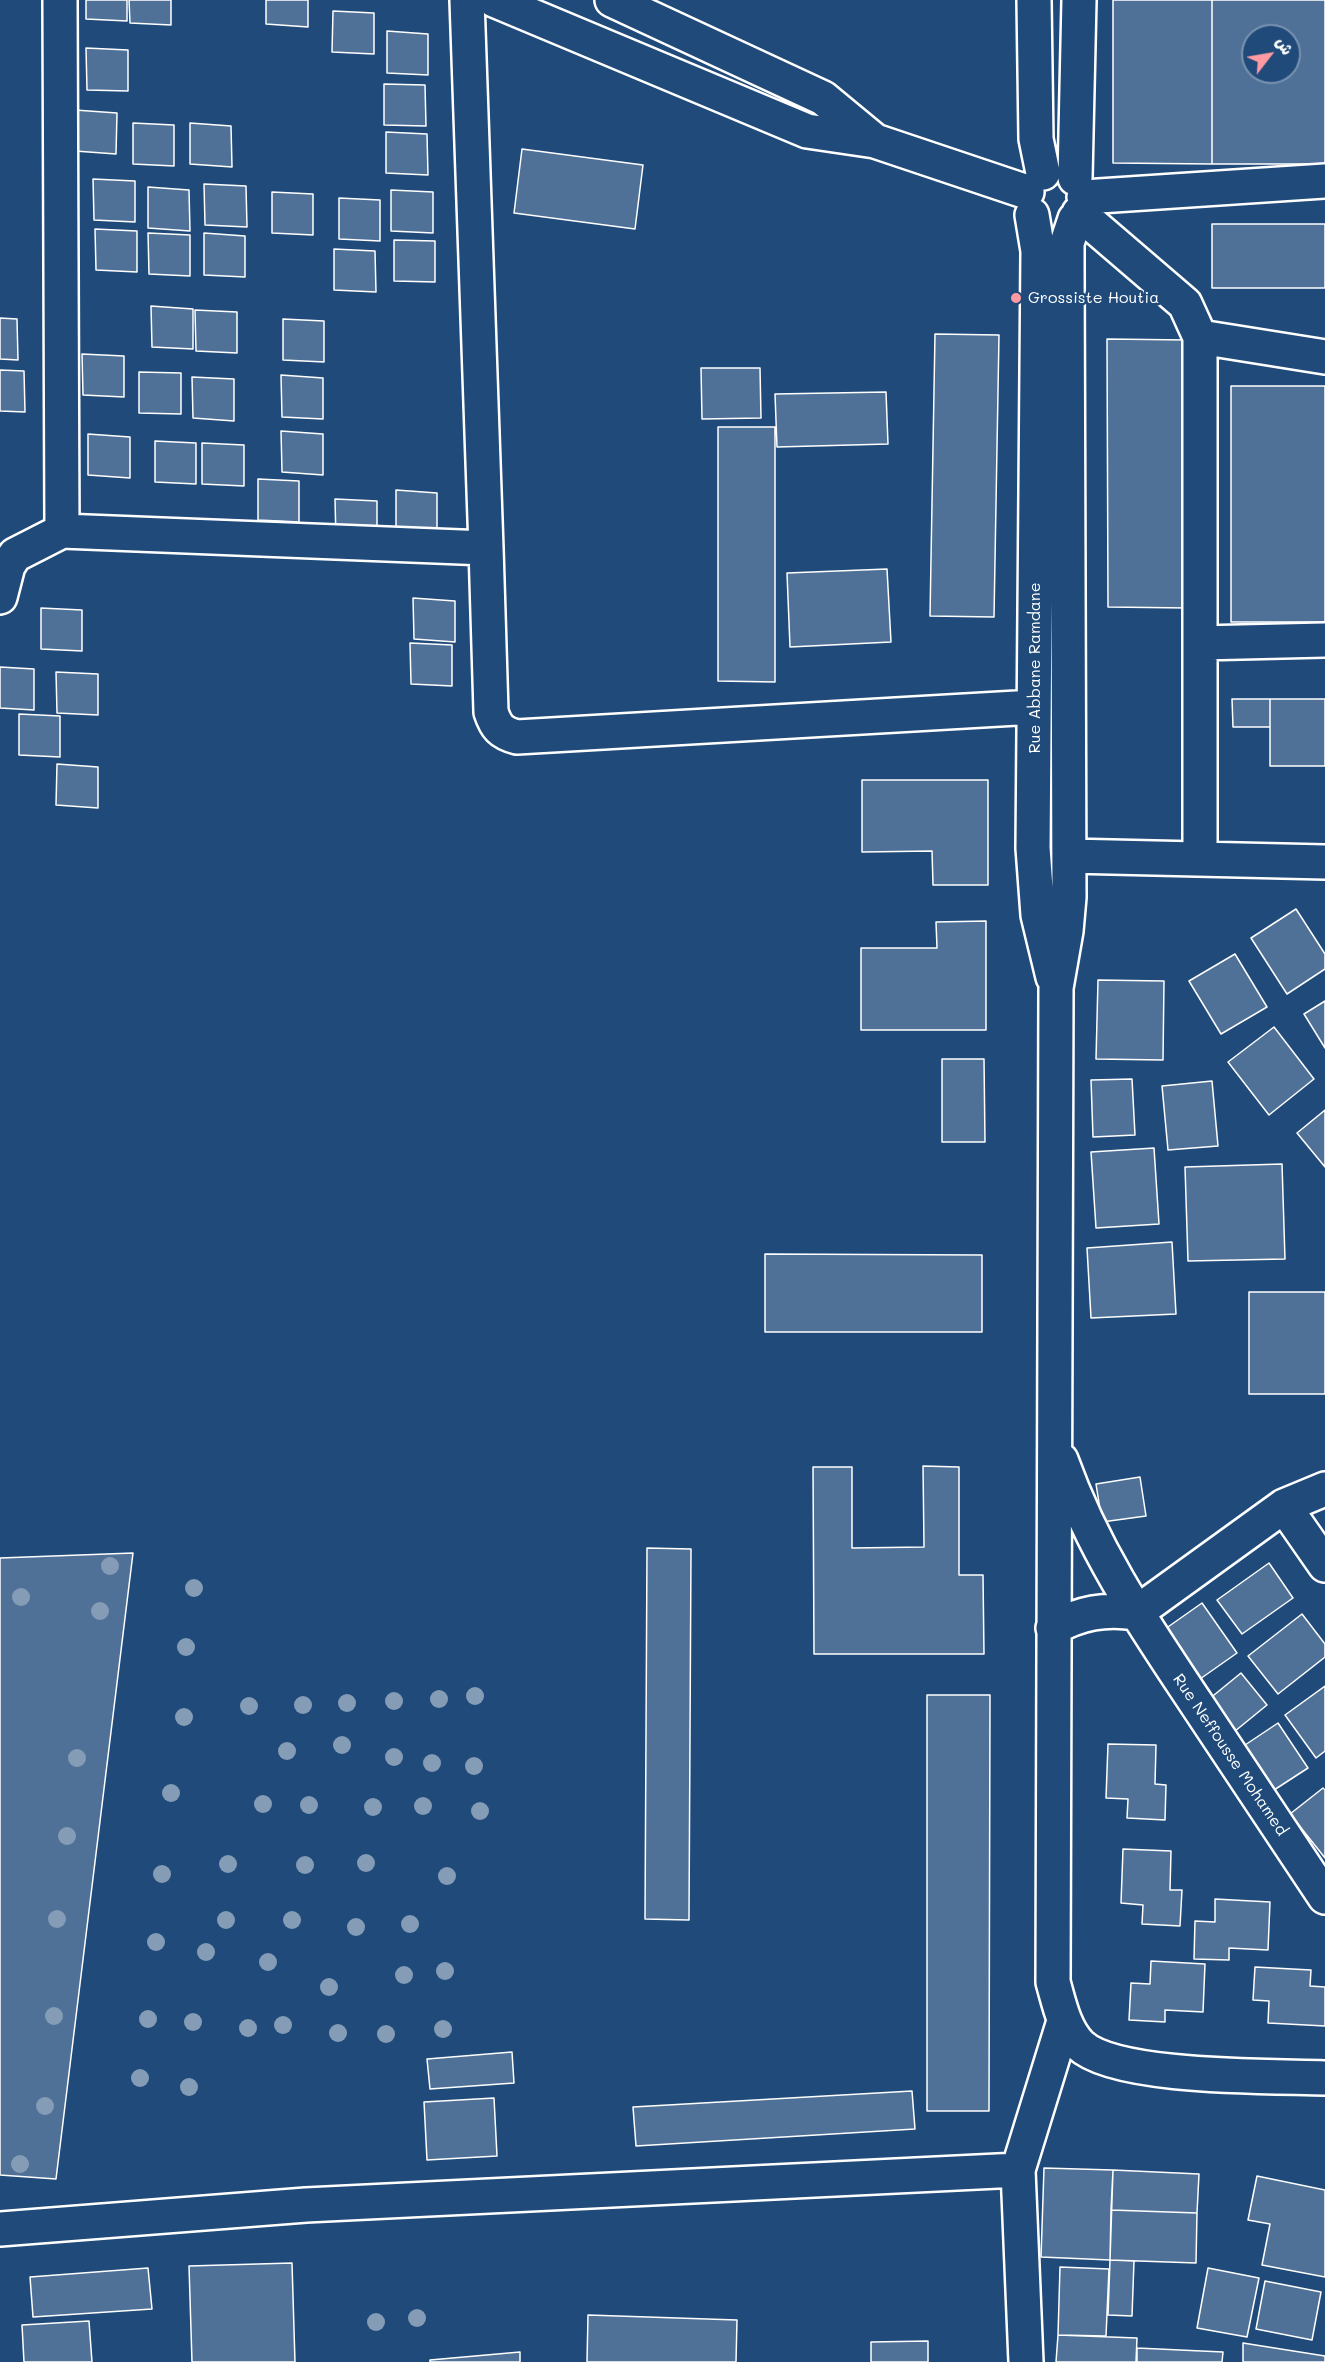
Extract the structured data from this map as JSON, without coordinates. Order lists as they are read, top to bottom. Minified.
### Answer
{"streets":{"street":["Rue Abbane Ramdane","Rue Neffousse Mohamed"]},"places":["Grossiste Houtia"],"north":"top right"}
